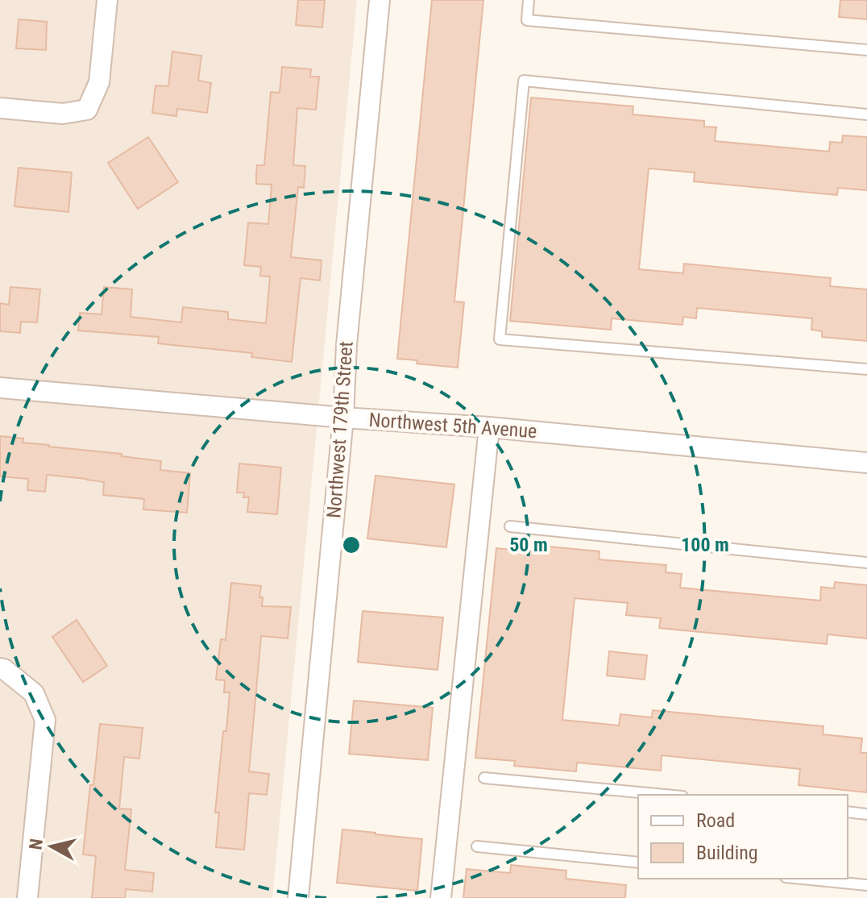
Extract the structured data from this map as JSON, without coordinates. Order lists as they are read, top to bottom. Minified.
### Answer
{"streets":{"street":["Northwest 5th Avenue","Northwest 179th Street"]},"crossings":[["Northwest 5th Avenue","Northwest 179th Street"]],"legend":["Road","Building"],"north":"left","rings":["50 m","100 m"]}
